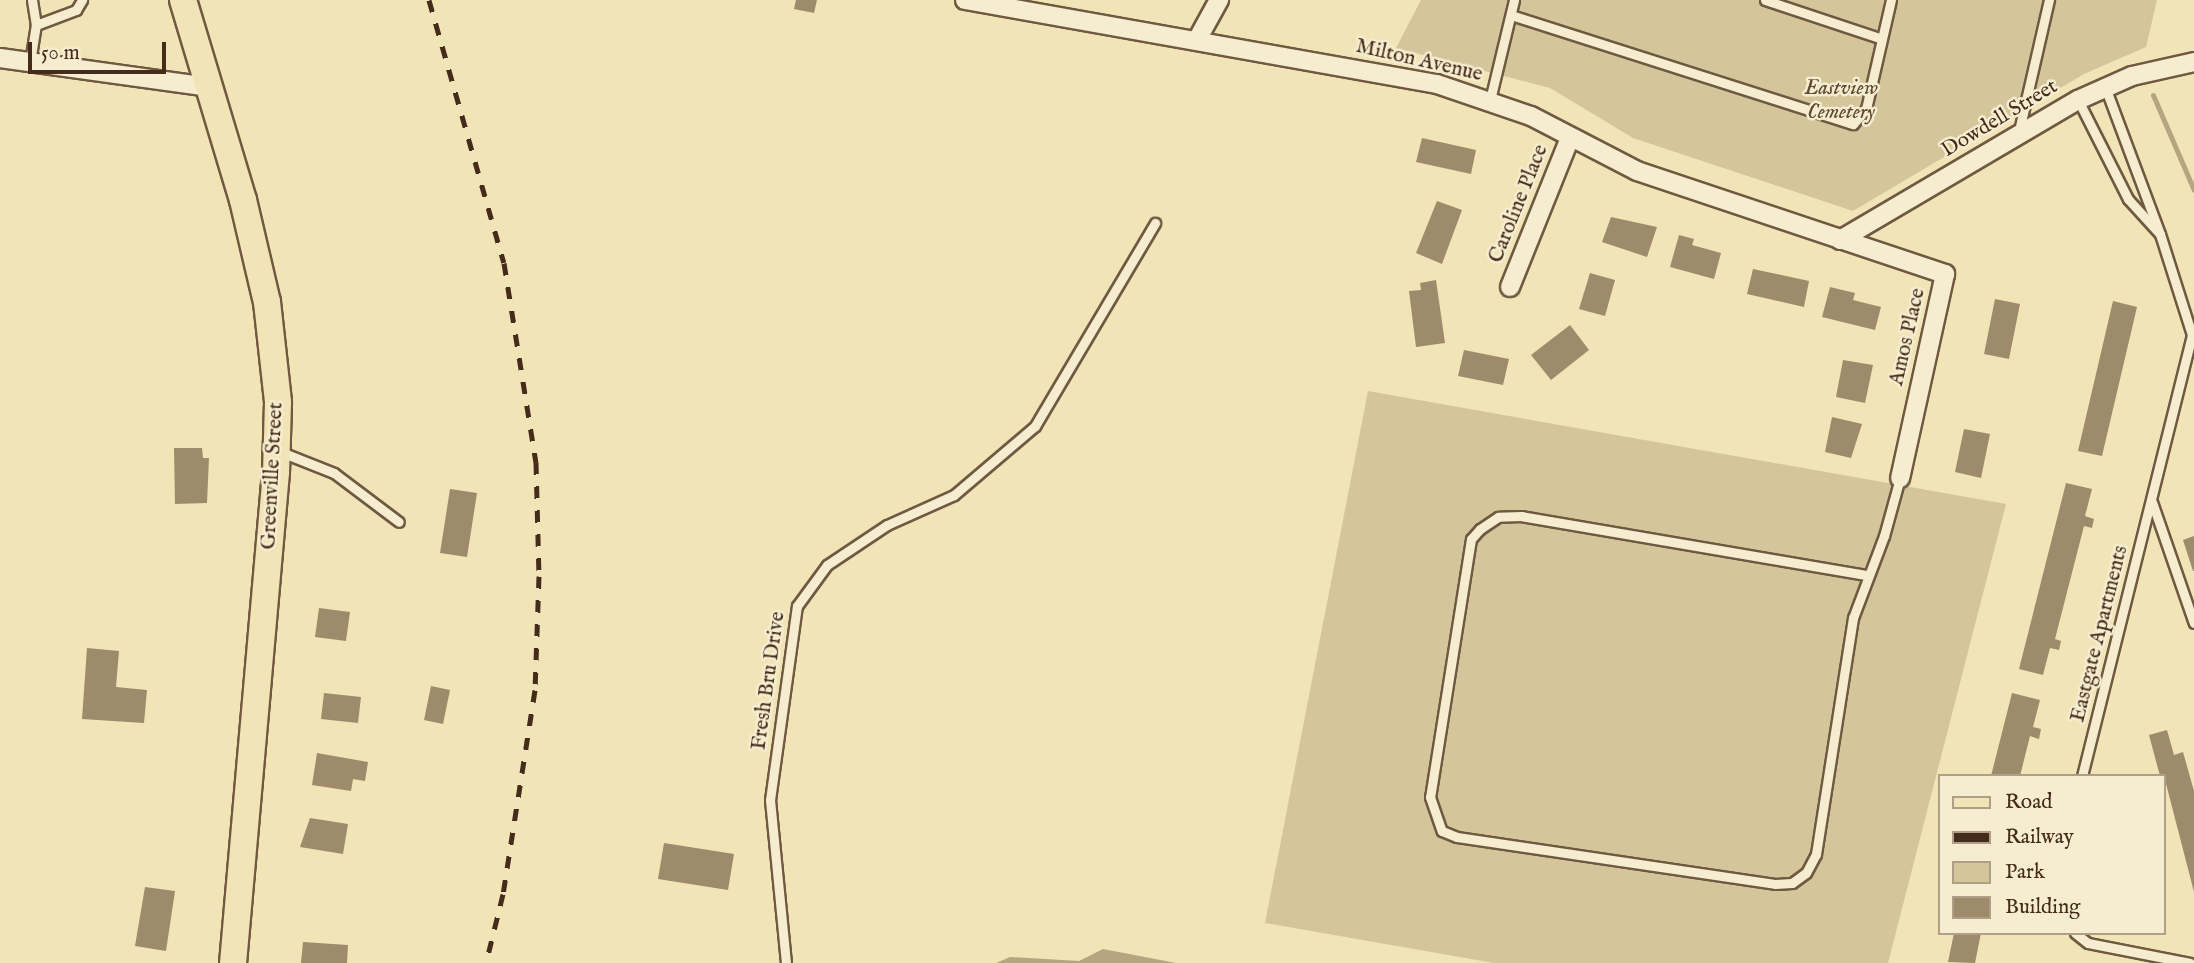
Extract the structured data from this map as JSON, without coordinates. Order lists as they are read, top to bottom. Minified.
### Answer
{"streets":{"main road":["Greenville Street"],"street":["Milton Avenue","Dowdell Street","Caroline Place","Amos Place"],"lane":["Eastgate Apartments","Fresh Bru Drive"]},"crossings":[["Milton Avenue","Dowdell Street"],["Milton Avenue","Caroline Place"],["Milton Avenue","Amos Place"],["Dowdell Street","Amos Place"],["Dowdell Street","Eastgate Apartments"]],"parks":["Eastview Cemetery"],"legend":["Road","Railway","Park","Building"],"scale_bar":"50 m"}
